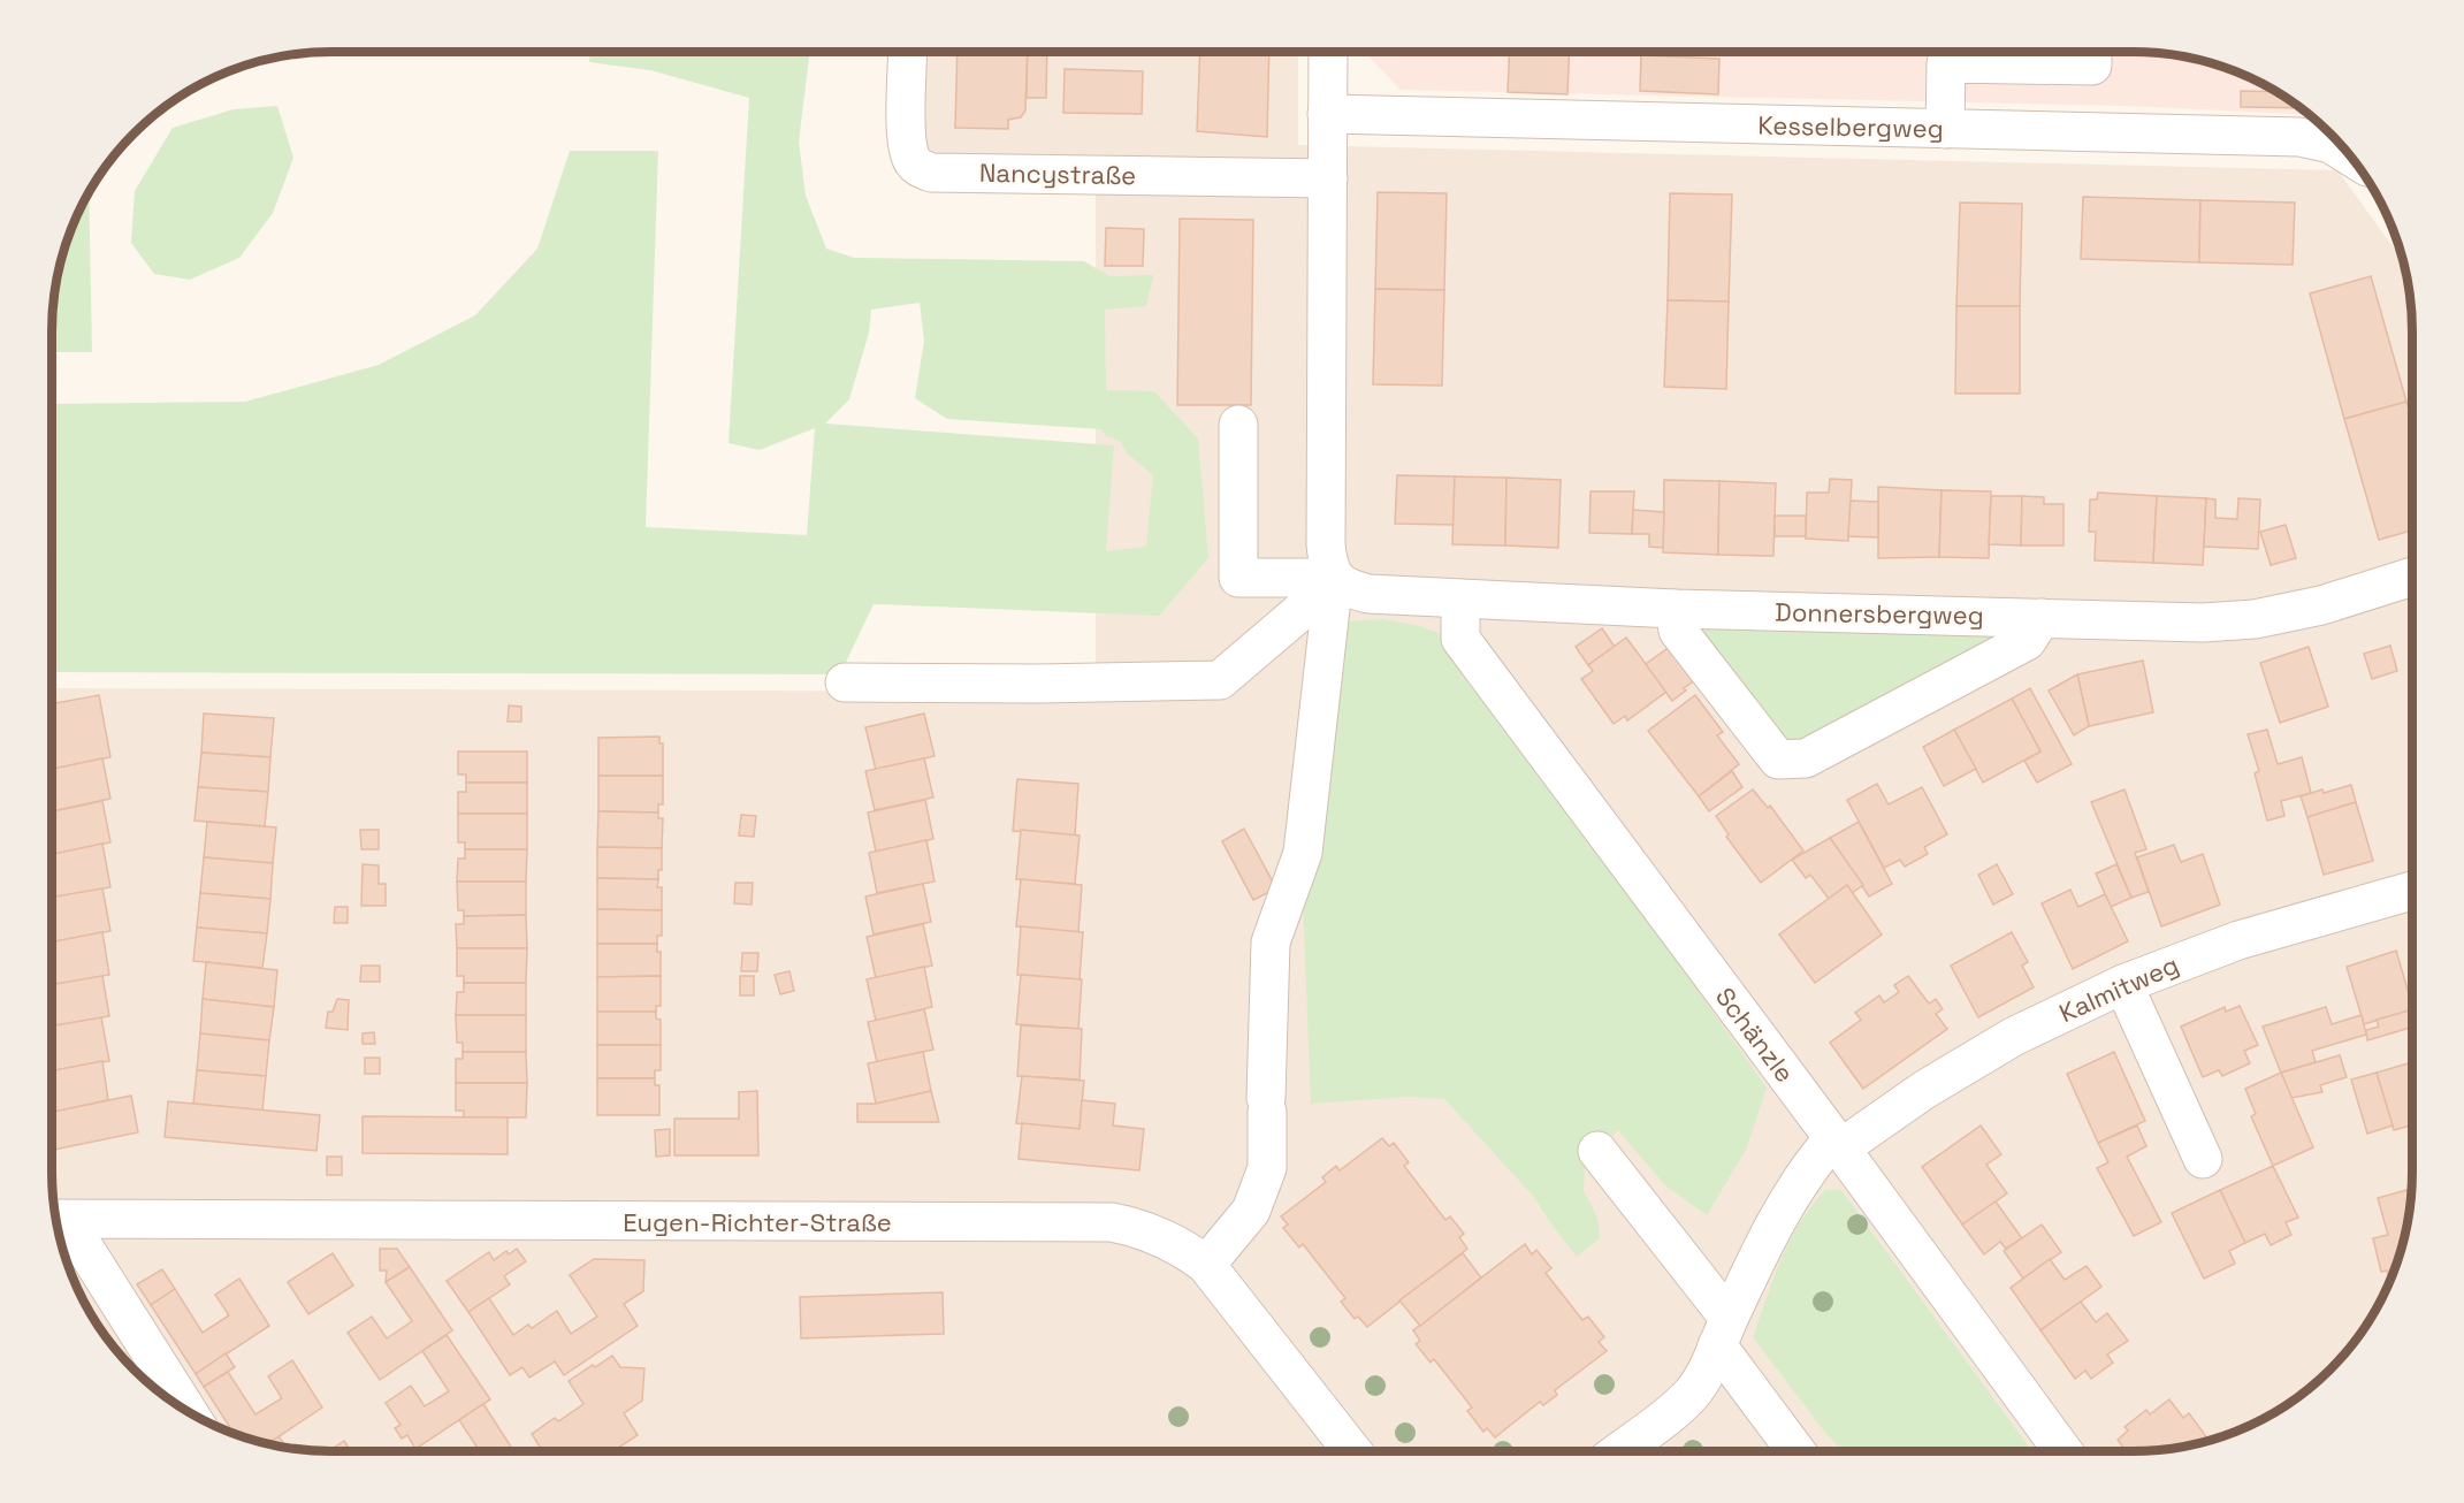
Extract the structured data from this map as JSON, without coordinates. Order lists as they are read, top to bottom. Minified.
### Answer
{"streets":{"street":["Kesselbergweg","Nancystraße","Donnersbergweg","Kalmitweg","Schänzle","Eugen-Richter-Straße"]},"crossings":[["Donnersbergweg","Schänzle"],["Kalmitweg","Schänzle"]]}
